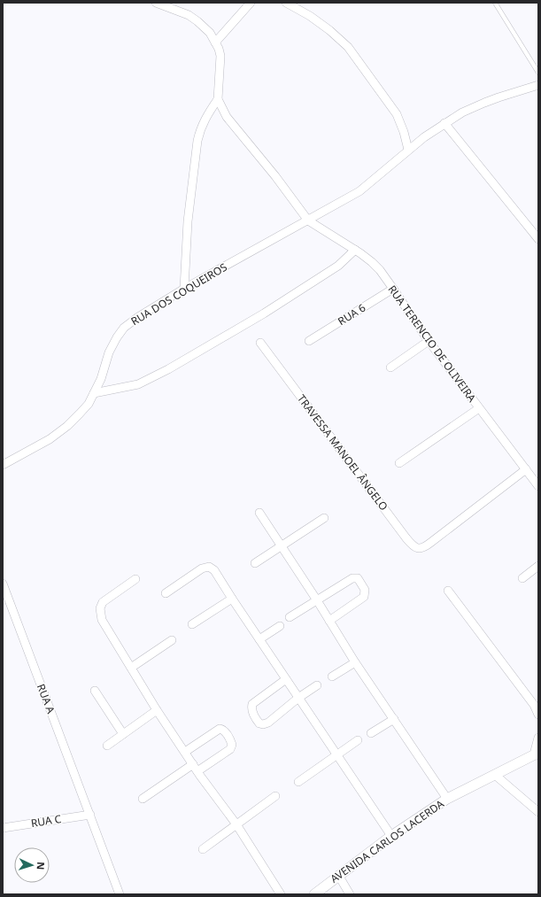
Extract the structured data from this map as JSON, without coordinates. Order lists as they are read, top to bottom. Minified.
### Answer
{"streets":{"street":["RUA DOS COQUEIROS","RUA 6","RUA TERENCIO DE OLIVEIRA","TRAVESSA MANOEL ÂNGELO","RUA A","RUA C","AVENIDA CARLOS LACERDA"]},"crossings":[["RUA DOS COQUEIROS","RUA TERENCIO DE OLIVEIRA"],["RUA 6","RUA TERENCIO DE OLIVEIRA"],["RUA TERENCIO DE OLIVEIRA","TRAVESSA MANOEL ÂNGELO"],["RUA A","RUA C"]],"north":"right"}
